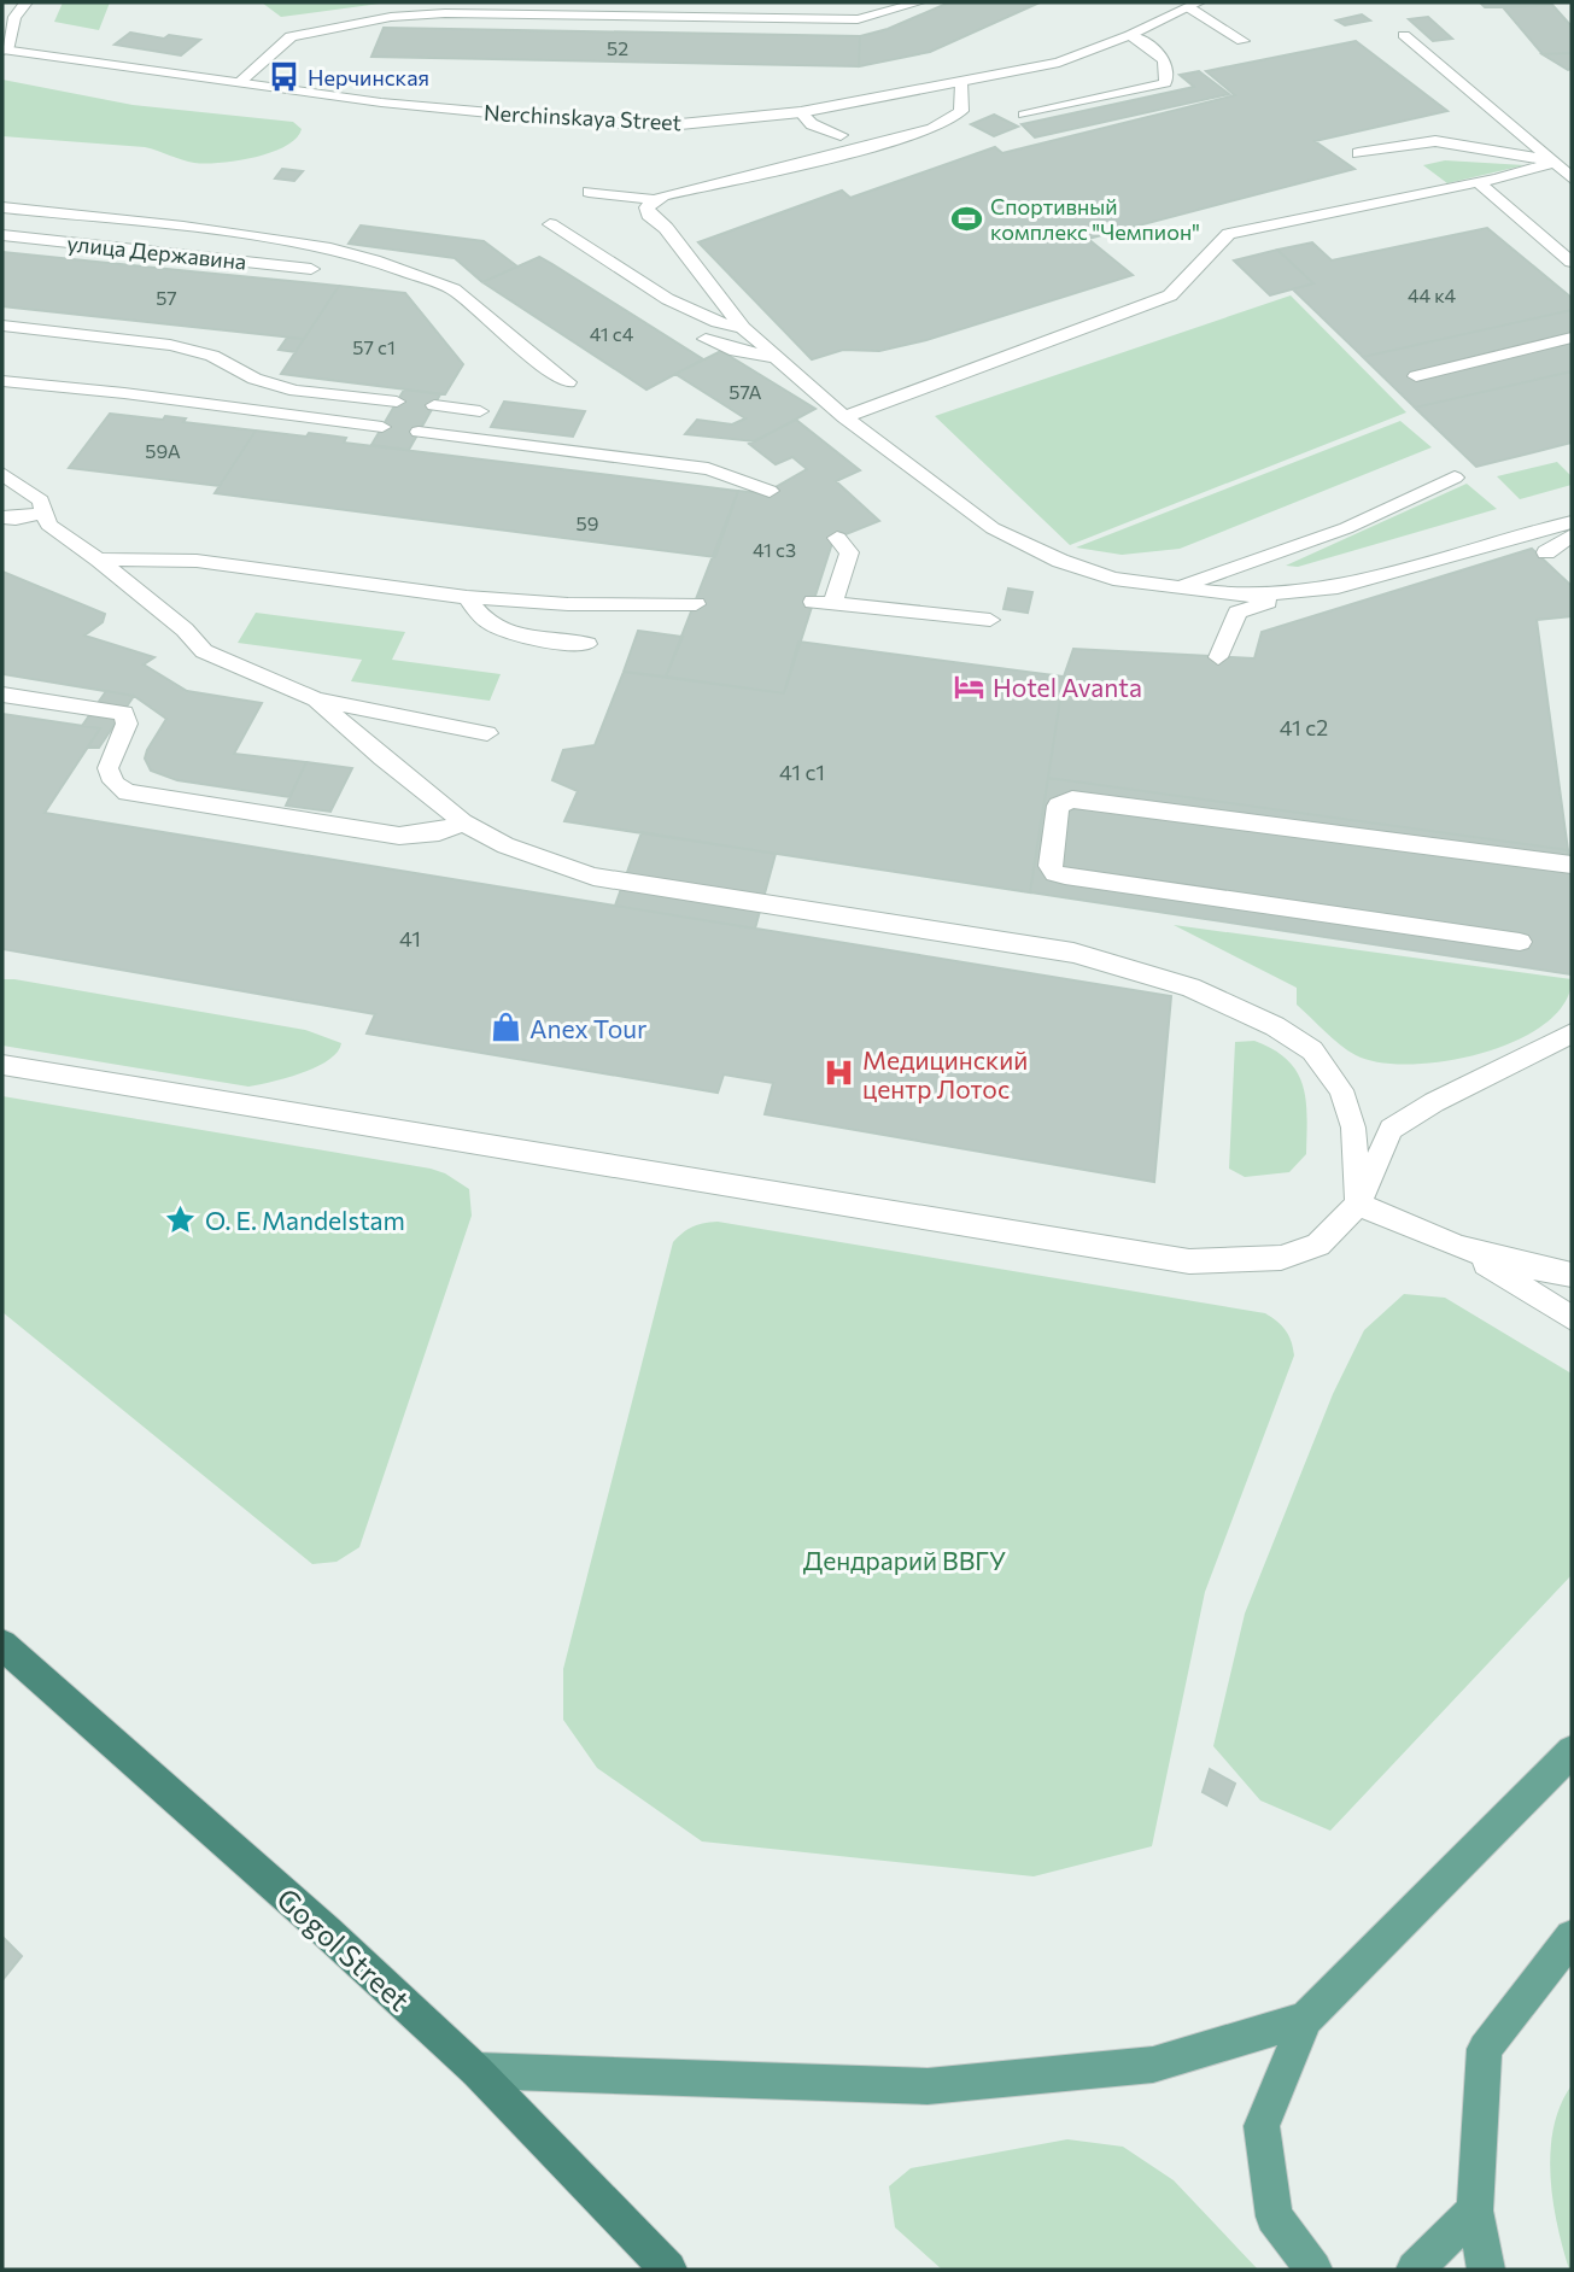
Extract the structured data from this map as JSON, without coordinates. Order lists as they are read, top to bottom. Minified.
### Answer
{"streets":{"highway":["Gogol Street"],"street":["Nerchinskaya Street","улица Державина"]},"parks":["Дендрарий ВВГУ"],"places":{"bus stop":["Нерчинская"],"sports":["Спортивный комплекс \"Чемпион\""],"hotel":["Hotel Avanta"],"shop":["Anex Tour"],"hospital":["Медицинский центр Лотос"],"place":["O. E. Mandelstam"]},"house_numbers":["52","44 к4","57","41 с4","57 с1","57А","59А","59","41 с3","41 с2","41 с1","41"]}
